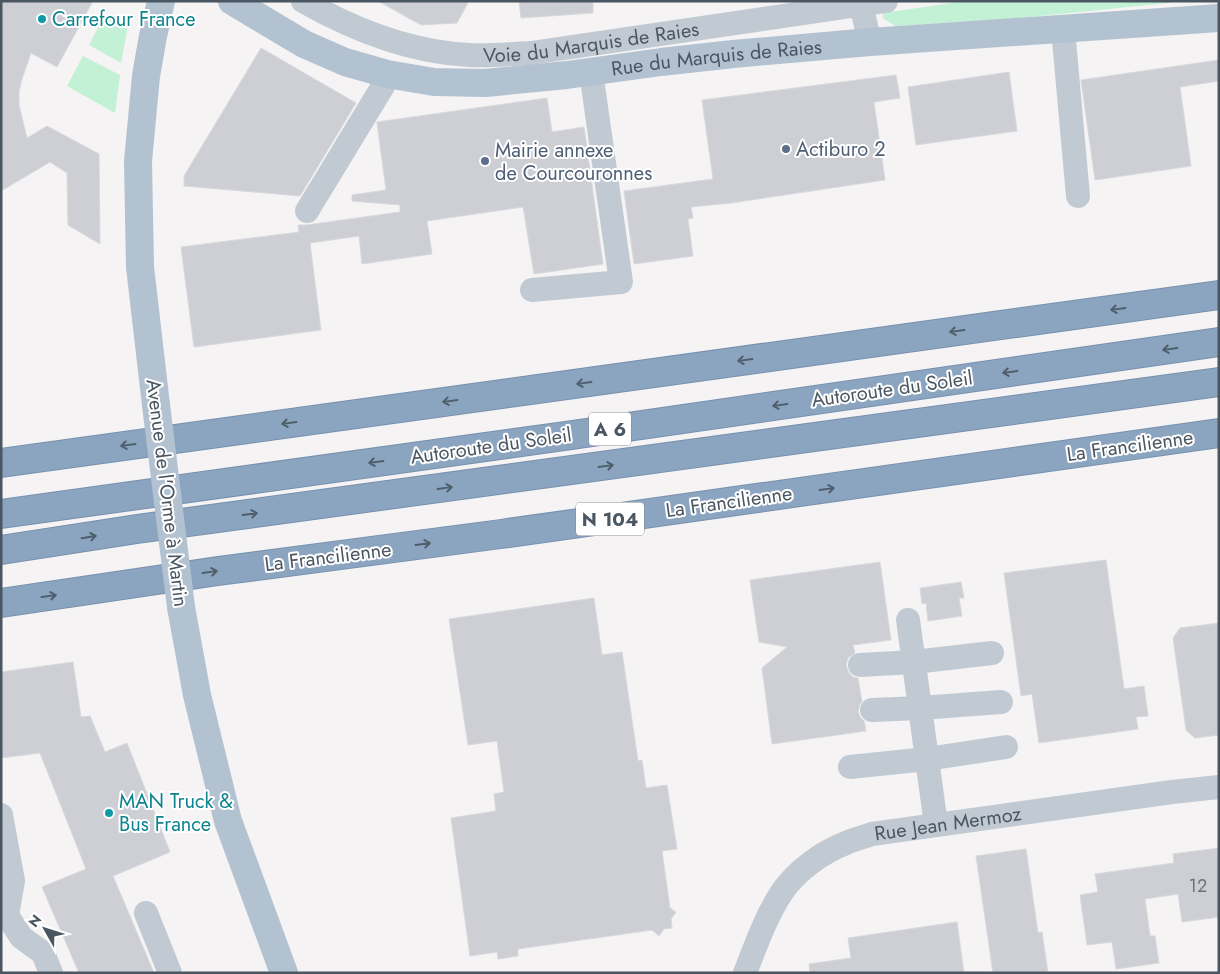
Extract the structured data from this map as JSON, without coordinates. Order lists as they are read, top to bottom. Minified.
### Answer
{"streets":{"highway":["Autoroute du Soleil","A 6","La Francilienne","N 104"],"main road":["Rue du Marquis de Raies","Avenue de l'Orme à Martin"],"street":["Voie du Marquis de Raies","Rue Jean Mermoz"]},"places":["Carrefour France","Actiburo 2","Mairie annexe de Courcouronnes","MAN Truck & Bus France"],"house_numbers":["12"],"north":"top left"}
